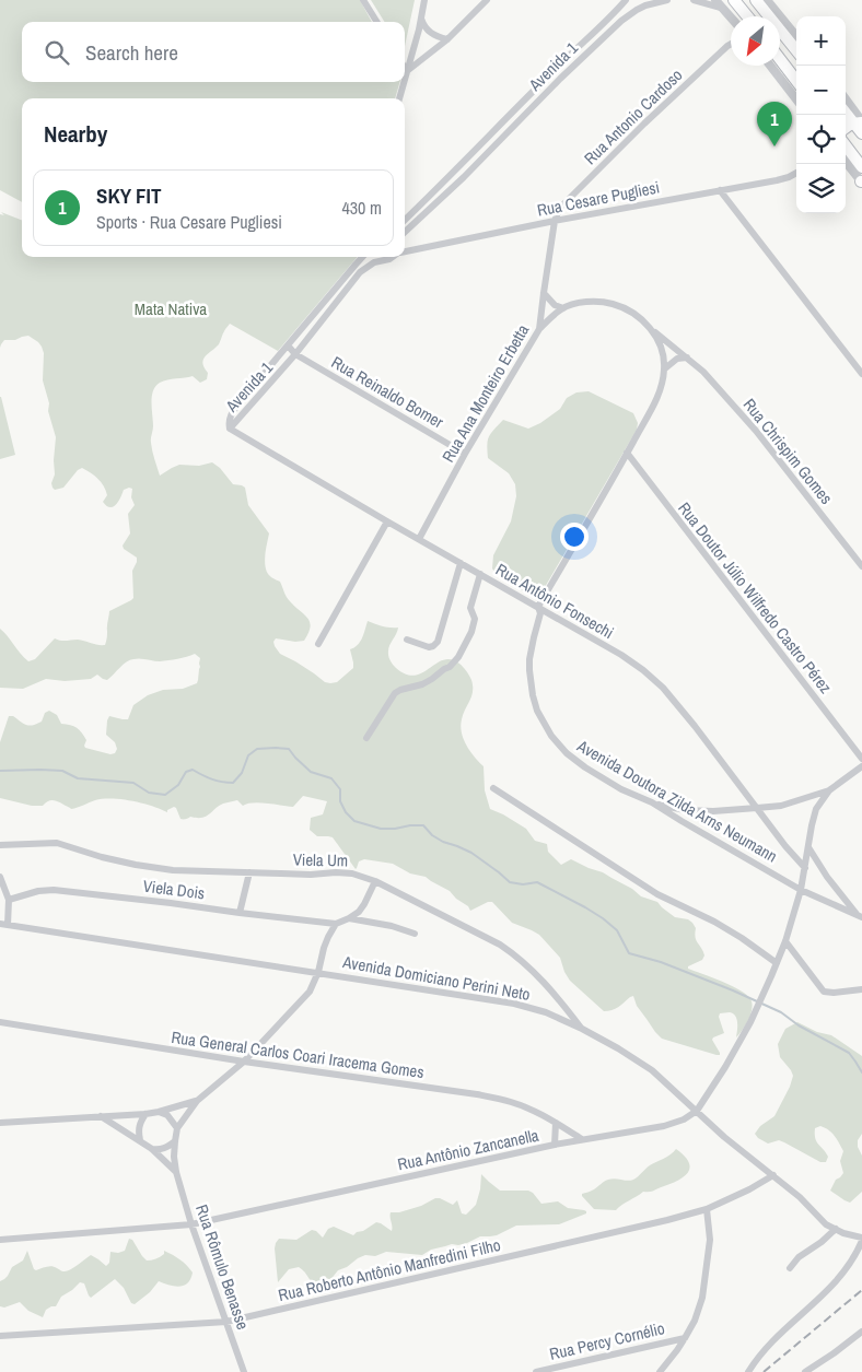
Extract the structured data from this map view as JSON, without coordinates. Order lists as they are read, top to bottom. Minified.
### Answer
{"streets":{"street":["Avenida 1","Rua Antonio Cardoso","Rua Cesare Pugliesi","Rua Reinaldo Bomer","Rua Ana Monteiro Erbetta","Rua Chrispim Gomes","Rua Doutor Júlio Wilfredo Castro Pérez","Rua Antônio Fonsechi","Avenida Doutora Zilda Arns Neumann","Viela Um","Viela Dois","Avenida Domiciano Perini Neto","Rua General Carlos Coari Iracema Gomes","Rua Antônio Zancanella","Rua Rômulo Benasse","Rua Roberto Antônio Manfredini Filho","Rua Percy Cornélio"]},"crossings":[["Avenida 1","Rua Reinaldo Bomer"],["Avenida 1","Rua Antônio Fonsechi"],["Rua Antonio Cardoso","Rua Cesare Pugliesi"],["Rua Antonio Cardoso","Rua Ana Monteiro Erbetta"],["Rua Cesare Pugliesi","Rua Ana Monteiro Erbetta"],["Rua Reinaldo Bomer","Rua Ana Monteiro Erbetta"],["Rua Ana Monteiro Erbetta","Rua Chrispim Gomes"],["Rua Ana Monteiro Erbetta","Rua Antônio Fonsechi"],["Rua Antônio Fonsechi","Avenida Doutora Zilda Arns Neumann"],["Rua Antônio Fonsechi","Rua Antônio Zancanella"],["Avenida Doutora Zilda Arns Neumann","Rua Antônio Zancanella"],["Viela Um","Avenida Domiciano Perini Neto"],["Avenida Domiciano Perini Neto","Rua Antônio Zancanella"],["Avenida Domiciano Perini Neto","Rua Roberto Antônio Manfredini Filho"],["Rua General Carlos Coari Iracema Gomes","Rua Antônio Zancanella"],["Rua Antônio Zancanella","Rua Rômulo Benasse"],["Rua Rômulo Benasse","Rua Roberto Antônio Manfredini Filho"]],"parks":["Mata Nativa"],"north":"bottom left","page":{"map_buttons":["+","−"],"search":"Search here","heading":"Nearby","pins":"1","list":[{"mark":"1","name":"SKY FIT","note":"Sports · Rua Cesare Pugliesi","value":"430 m"}]}}
